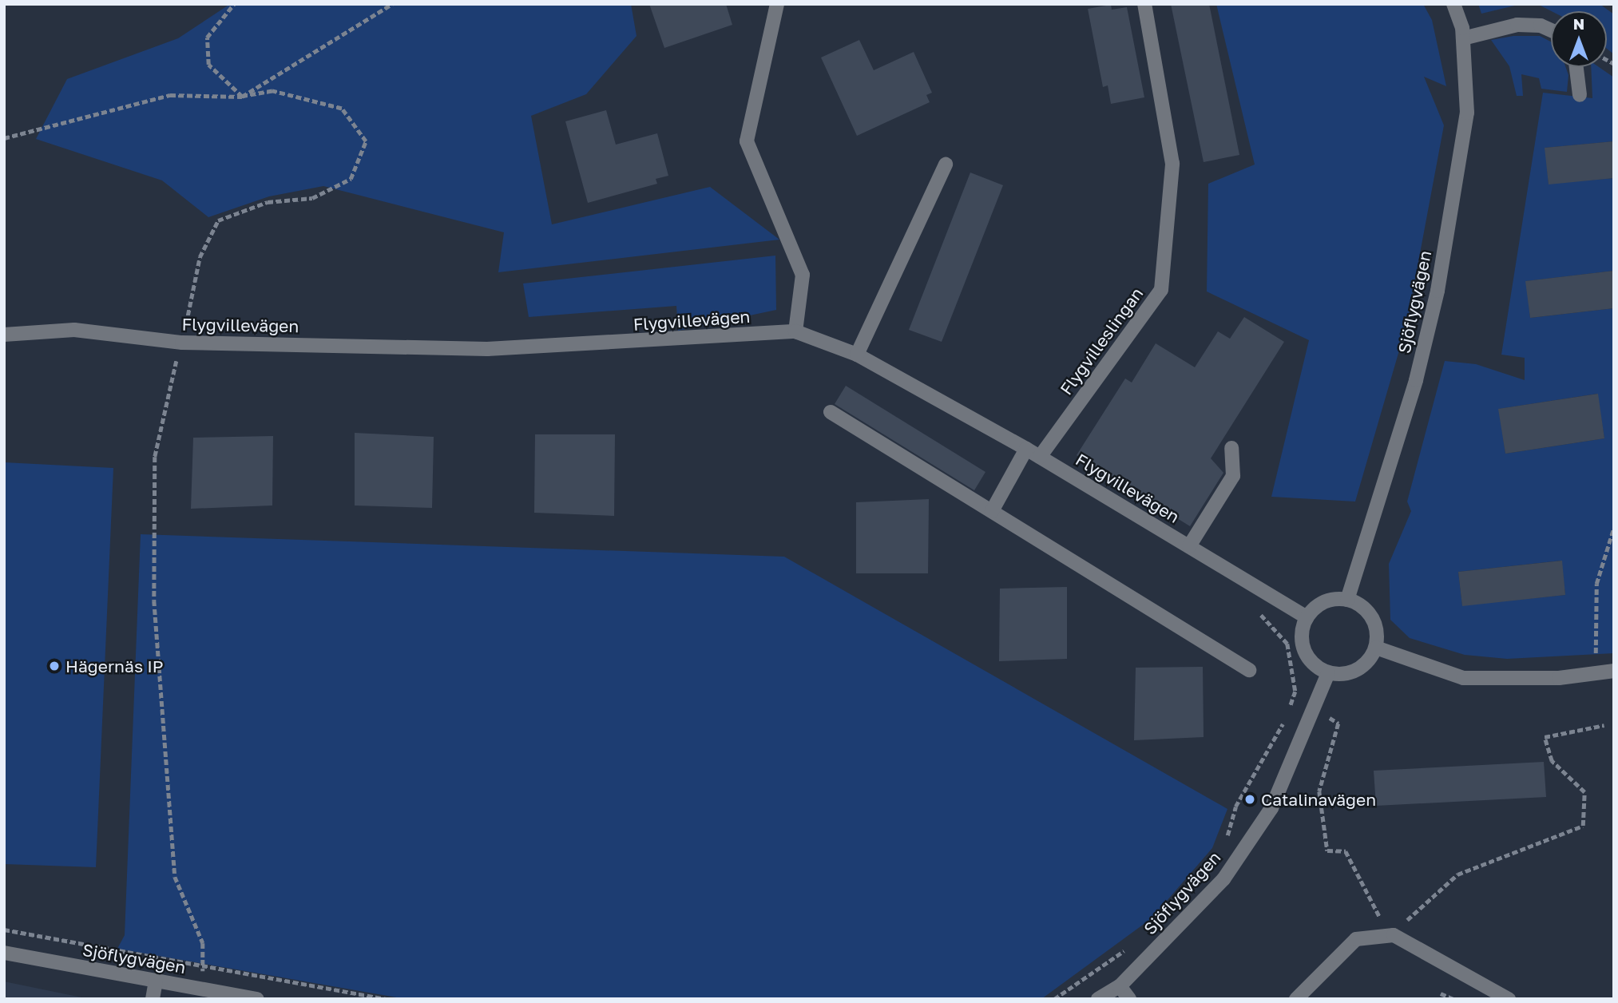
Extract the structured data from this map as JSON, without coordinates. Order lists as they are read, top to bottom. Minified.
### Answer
{"streets":{"street":["Sjöflygvägen","Flygvillevägen","Flygvilleslingan"]},"crossings":[["Sjöflygvägen","Flygvillevägen"],["Flygvillevägen","Flygvilleslingan"]],"places":["Hägernäs IP","Catalinavägen"],"north":"top"}
